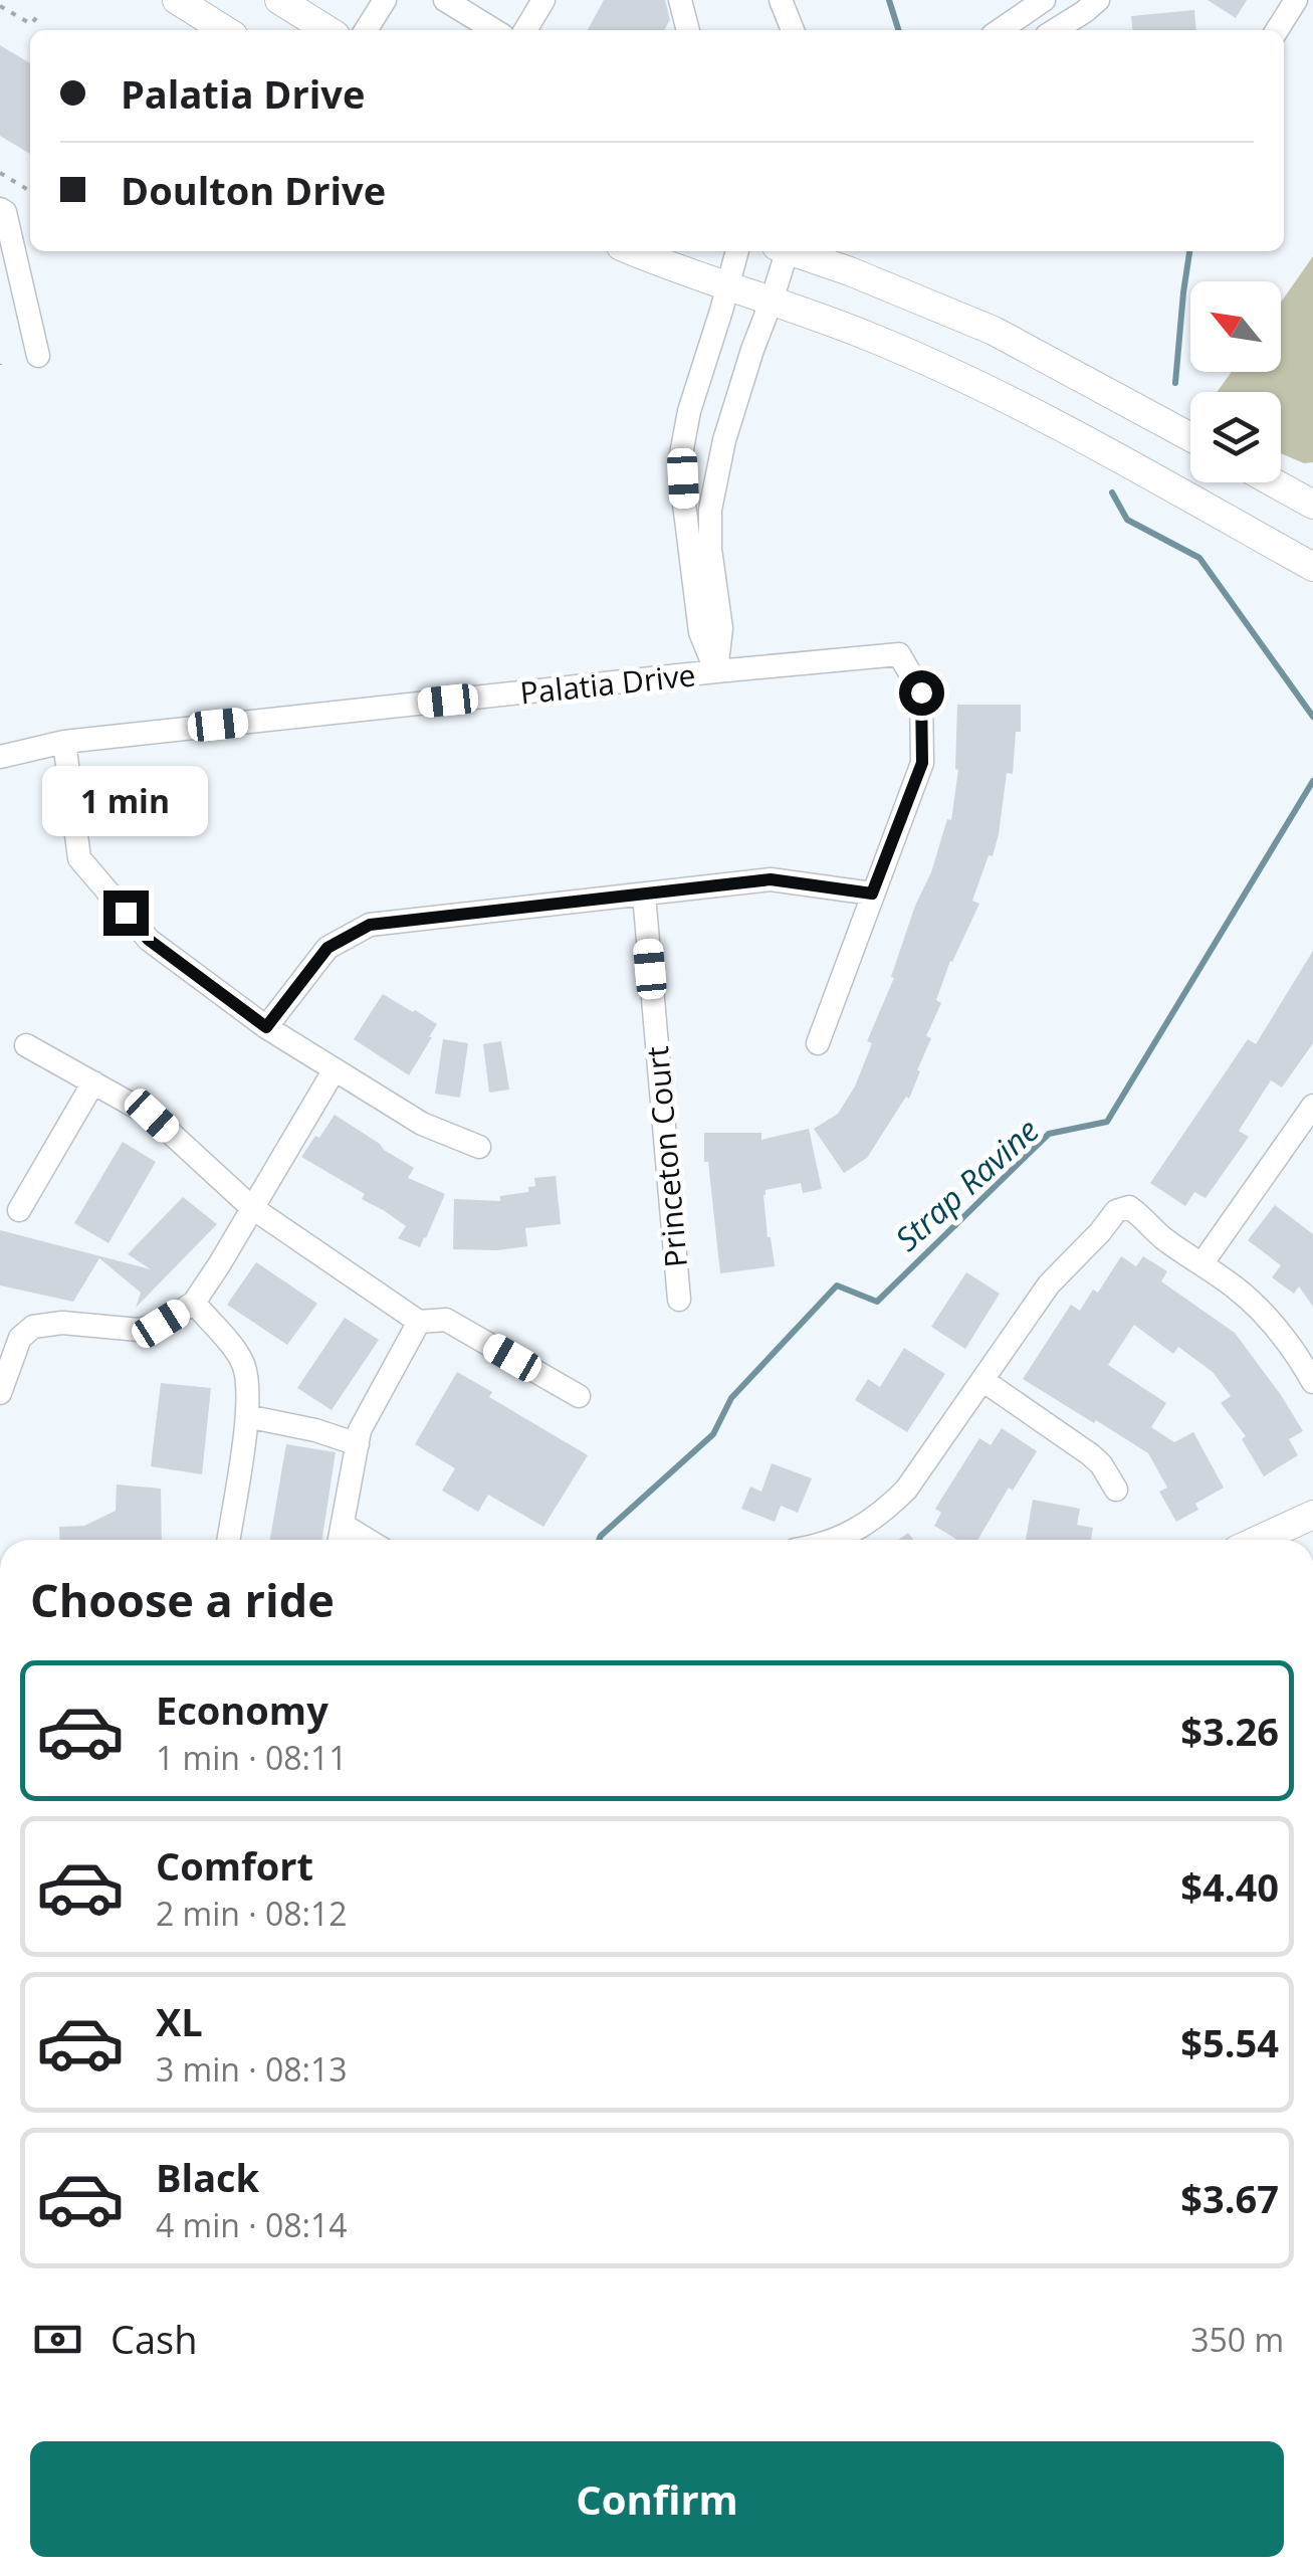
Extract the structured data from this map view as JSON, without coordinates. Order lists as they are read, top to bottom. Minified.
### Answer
{"streets":{"street":["Palatia Drive","Princeton Court"]},"water":["Strap Ravine"],"north":"top left","page":{"banner":["Palatia Drive","Doulton Drive"],"bubble":"1 min","heading":"Choose a ride","list":[{"name":"Economy","note":"1 min · 08:11","value":"$3.26"},{"name":"Comfort","note":"2 min · 08:12","value":"$4.40"},{"name":"XL","note":"3 min · 08:13","value":"$5.54"},{"name":"Black","note":"4 min · 08:14","value":"$3.67"}],"pay":["Cash","350 m"],"buttons":"Confirm"}}
